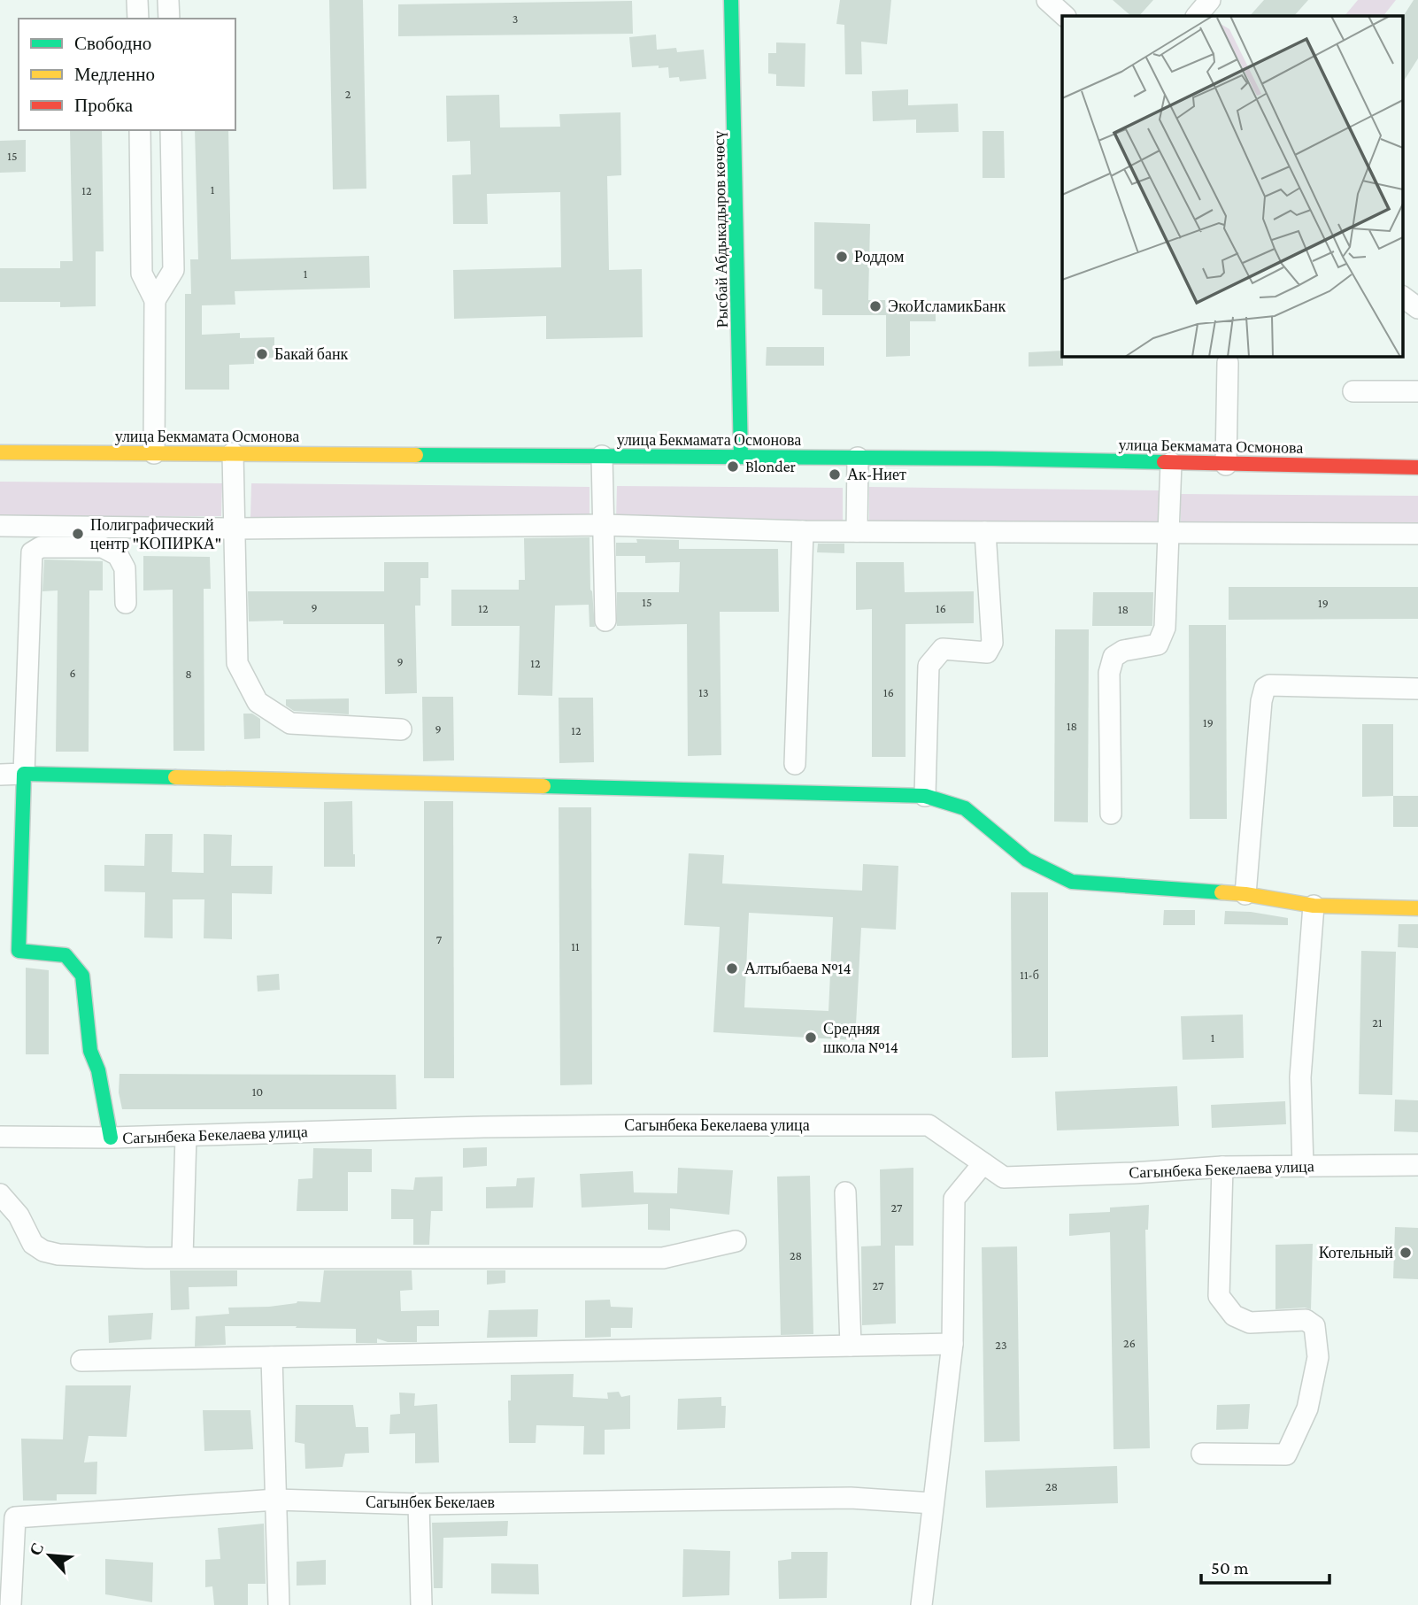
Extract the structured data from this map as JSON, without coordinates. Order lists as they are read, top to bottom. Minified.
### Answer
{"streets":{"main road":["Рысбай Абдыкадыров көчөсү","улица Бекмамата Осмонова"],"street":["Сагынбека Бекелаева улица","Сагынбек Бекелаев"]},"crossings":[["Рысбай Абдыкадыров көчөсү","улица Бекмамата Осмонова"]],"places":["Роддом","ЭкоИсламикБанк","Бакай банк","Blonder","Ак-Ниет","Полиграфический центр \"КОПИРКА\"","Алтыбаева №14","Средняя школа №14","Котельный"],"house_numbers":["3","2","15","1","12","1","15","19","9","12","16","18","9","12","6","8","13","16","19","18","9","12","7","11","11-б","21","1","10","27","28","27","26","23","28"],"legend":["Свободно","Медленно","Пробка"],"scale_bar":"50 m","north":"top left"}
